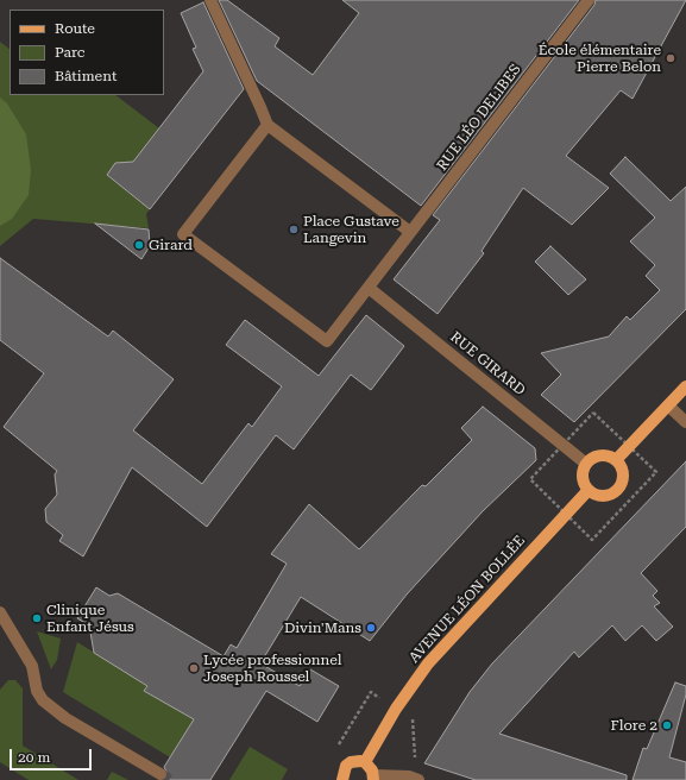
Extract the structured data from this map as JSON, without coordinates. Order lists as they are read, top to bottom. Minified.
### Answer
{"streets":{"main road":["AVENUE LÉON BOLLÉE"],"street":["RUE LÉO DELIBES","RUE GIRARD"]},"crossings":[["RUE GIRARD","AVENUE LÉON BOLLÉE"]],"places":["École élémentaire Pierre Belon","Place Gustave Langevin","Girard","Clinique Enfant Jésus","Divin'Mans","Lycée professionnel Joseph Roussel","Flore 2"],"legend":["Route","Parc","Bâtiment"],"scale_bar":"20 m"}
